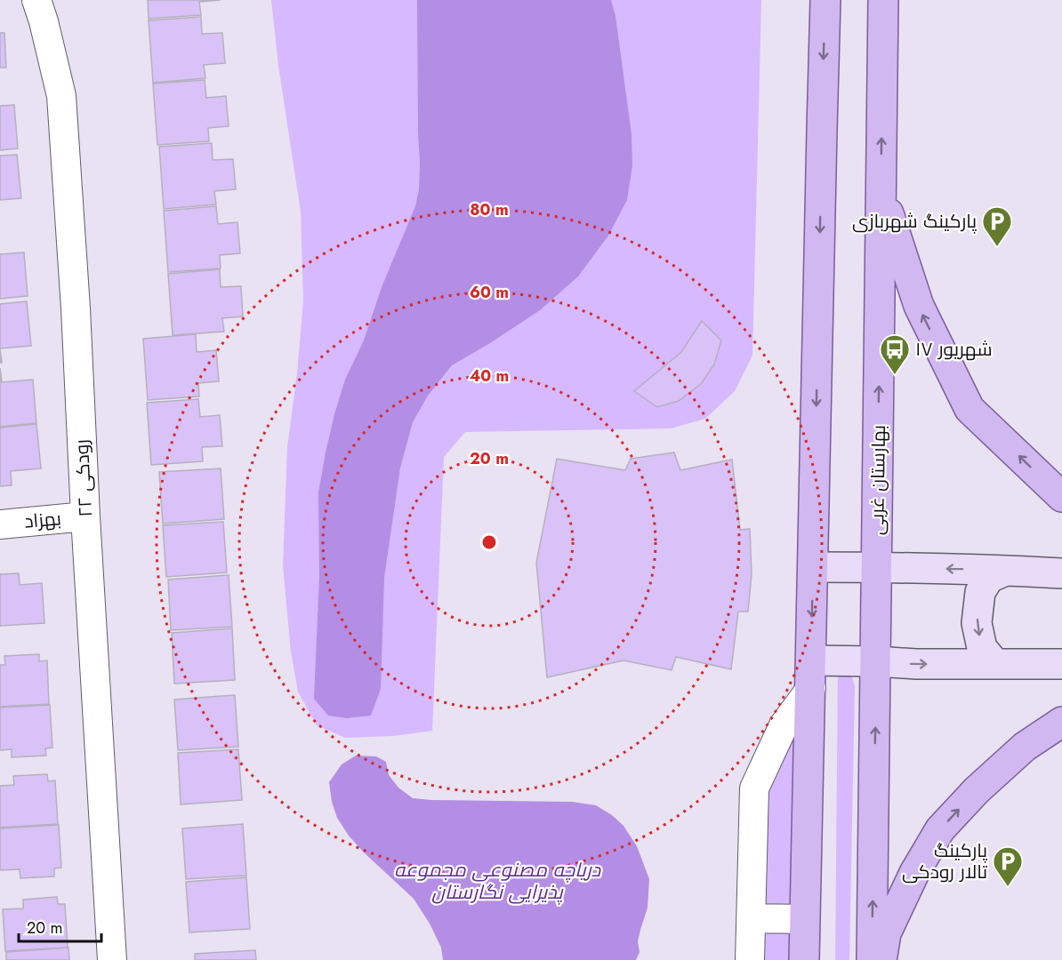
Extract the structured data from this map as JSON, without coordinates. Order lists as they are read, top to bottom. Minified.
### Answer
{"streets":{"main road":["بهارستان غربی"],"street":["رودکی ۲۲","بهزاد"]},"crossings":[["رودکی ۲۲","بهزاد"]],"water":["دریاچه مصنوعی مجموعه پذیرایی نگارستان"],"places":{"parking":["پارکینگ شهربازی","پارکینگ تالار رودکی"],"bus stop":["۱۷ شهریور"]},"scale_bar":"20 m","rings":["80 m","60 m","40 m","20 m"]}
